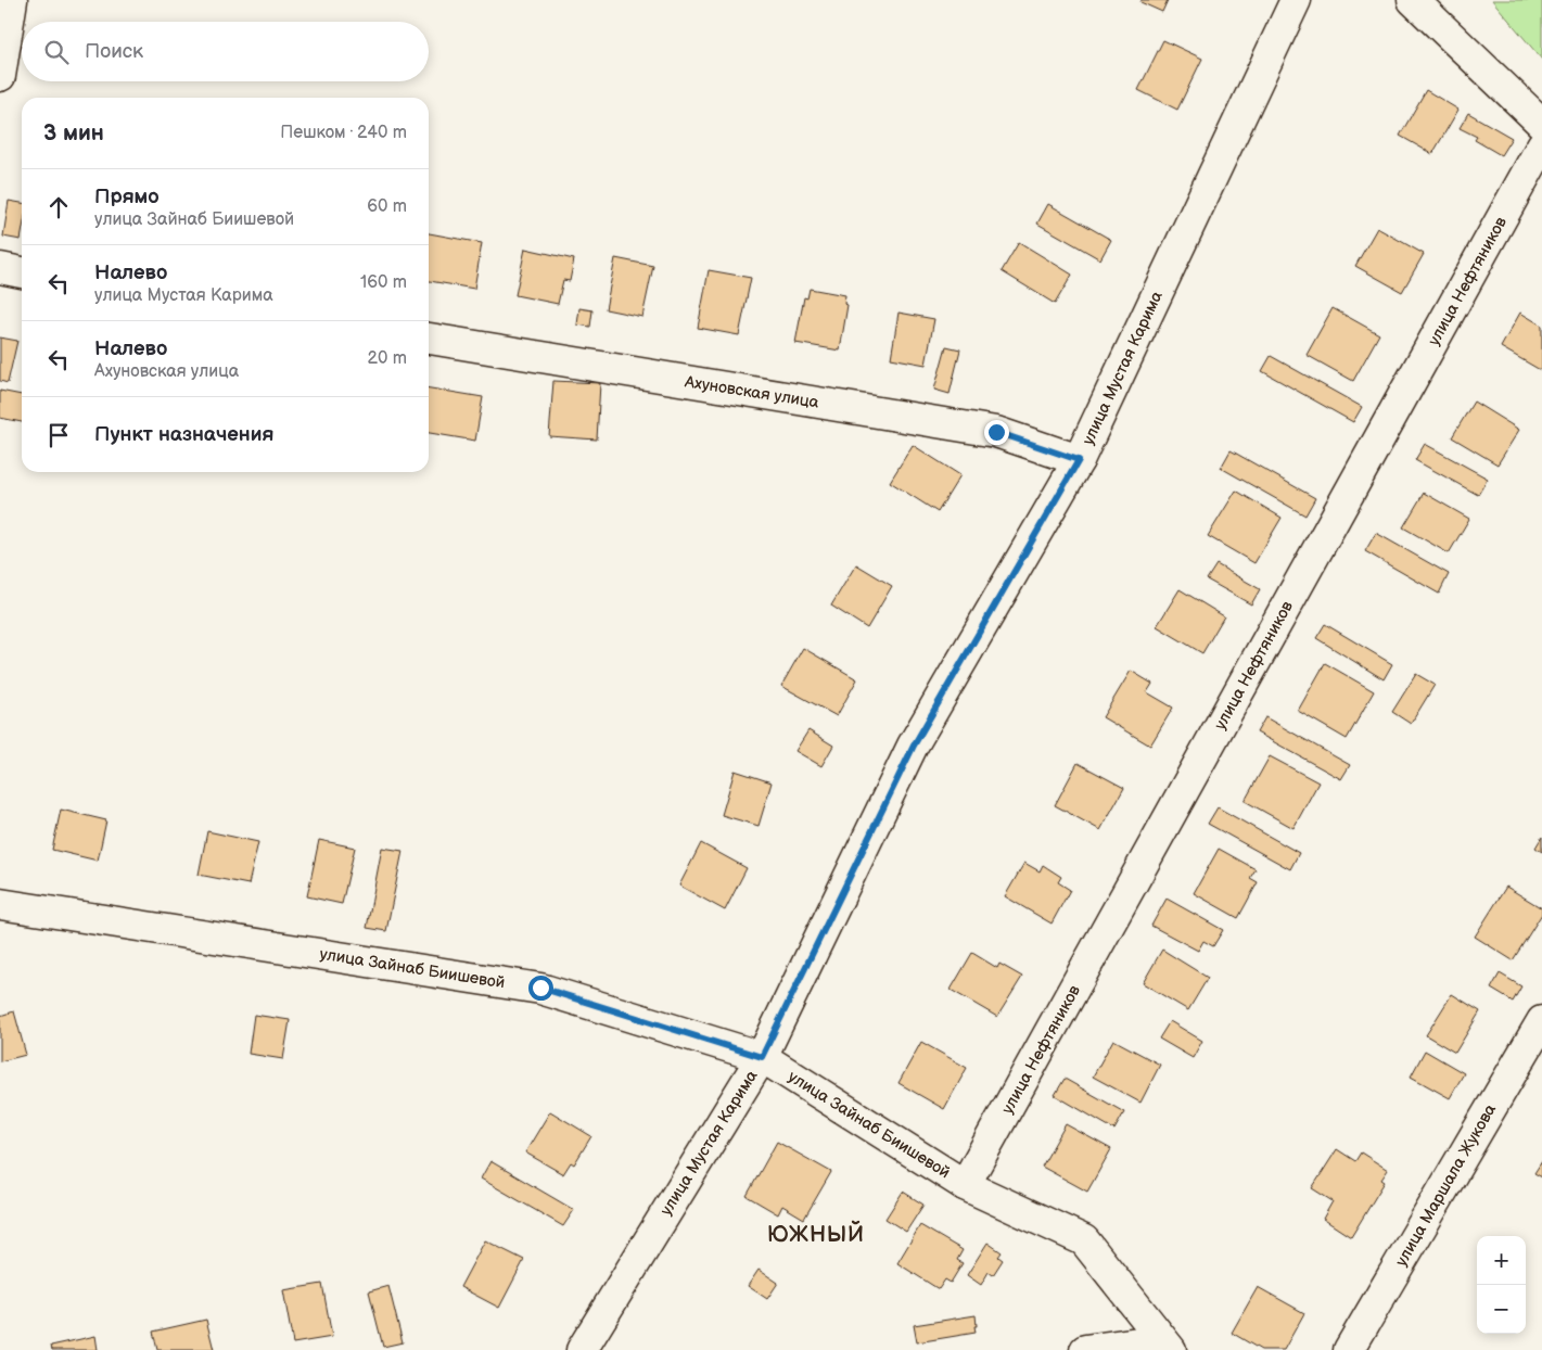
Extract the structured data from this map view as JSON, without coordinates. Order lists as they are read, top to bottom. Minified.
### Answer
{"streets":{"street":["улица Нефтяников","улица Мустая Карима","Ахуновская улица","улица Зайнаб Биишевой","улица Маршала Жукова"]},"crossings":[["улица Нефтяников","улица Зайнаб Биишевой"],["улица Мустая Карима","Ахуновская улица"],["улица Мустая Карима","улица Зайнаб Биишевой"]],"districts":["ЮЖНЫЙ"],"page":{"search":"Поиск","heading":["3 мин","Пешком · 240 m"],"list":[["Прямо","улица Зайнаб Биишевой","60 m"],["Налево","улица Мустая Карима","160 m"],["Налево","Ахуновская улица","20 m"],"Пункт назначения"],"map_buttons":["+","−"]}}
